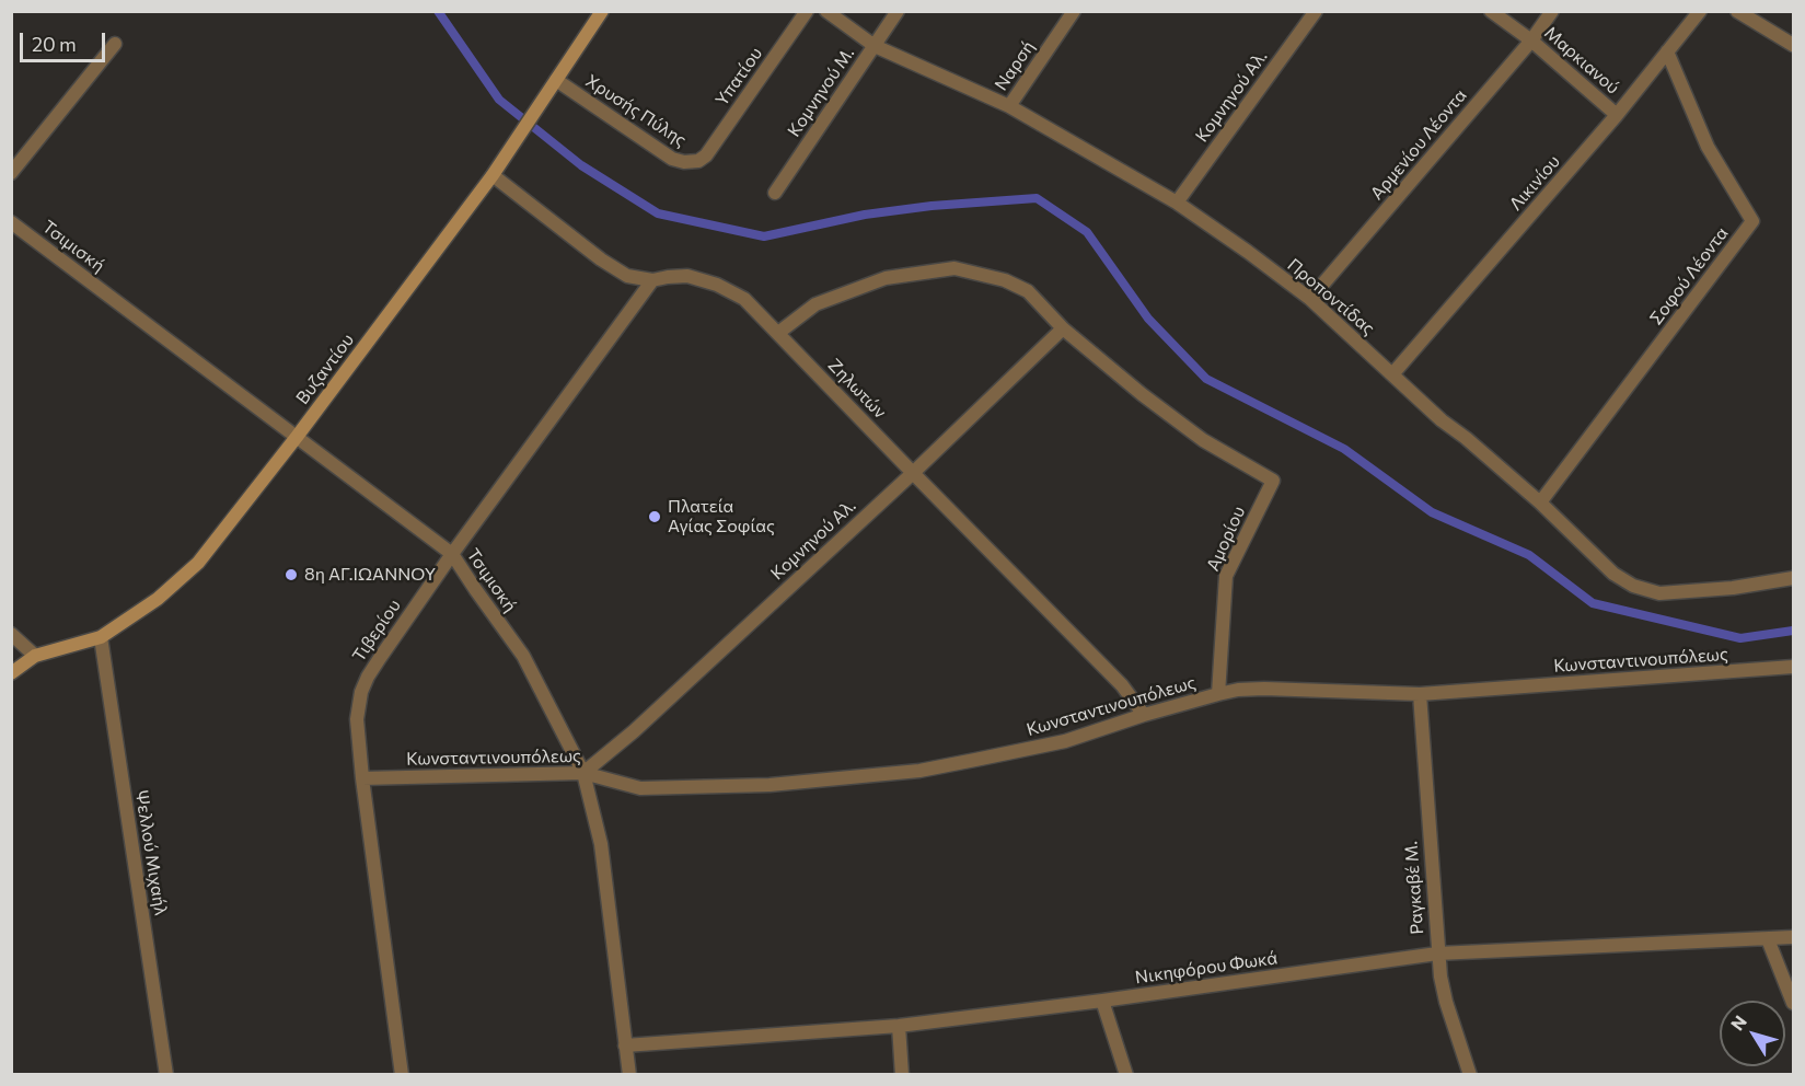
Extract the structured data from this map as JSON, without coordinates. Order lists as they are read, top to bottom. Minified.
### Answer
{"streets":{"street":["Μαρκιανού","Ναρσή","Υπατίου","Κομνηνού Μ.","Κομνηνού Αλ.","Χρυσής Πύλης","Αρμενίου Λέοντα","Λικινίου","Τσιμισκή","Σοφού Λέοντα","Προποντίδας","Βυζαντίου","Ζηλωτών","Αμορίου","Τιβερίου","Κωνσταντινουπόλεως","Ψελλού Μιχαήλ","Ραγκαβέ Μ.","Νικηφόρου Φωκά"]},"crossings":[["Μαρκιανού","Αρμενίου Λέοντα"],["Μαρκιανού","Λικινίου"],["Ναρσή","Προποντίδας"],["Υπατίου","Χρυσής Πύλης"],["Κομνηνού Μ.","Προποντίδας"],["Κομνηνού Αλ.","Τσιμισκή"],["Κομνηνού Αλ.","Προποντίδας"],["Κομνηνού Αλ.","Ζηλωτών"],["Κομνηνού Αλ.","Αμορίου"],["Κομνηνού Αλ.","Κωνσταντινουπόλεως"],["Χρυσής Πύλης","Βυζαντίου"],["Αρμενίου Λέοντα","Προποντίδας"],["Λικινίου","Σοφού Λέοντα"],["Λικινίου","Προποντίδας"],["Τσιμισκή","Βυζαντίου"],["Τσιμισκή","Τιβερίου"],["Τσιμισκή","Κωνσταντινουπόλεως"],["Τσιμισκή","Νικηφόρου Φωκά"],["Σοφού Λέοντα","Προποντίδας"],["Βυζαντίου","Ζηλωτών"],["Βυζαντίου","Ψελλού Μιχαήλ"],["Ζηλωτών","Τιβερίου"],["Ζηλωτών","Κωνσταντινουπόλεως"],["Αμορίου","Κωνσταντινουπόλεως"],["Τιβερίου","Κωνσταντινουπόλεως"],["Κωνσταντινουπόλεως","Ραγκαβέ Μ."],["Ραγκαβέ Μ.","Νικηφόρου Φωκά"]],"places":["Πλατεία Αγίας Σοφίας","8η ΑΓ.ΙΩΑΝΝΟΥ"],"scale_bar":"20 m","north":"top left"}
